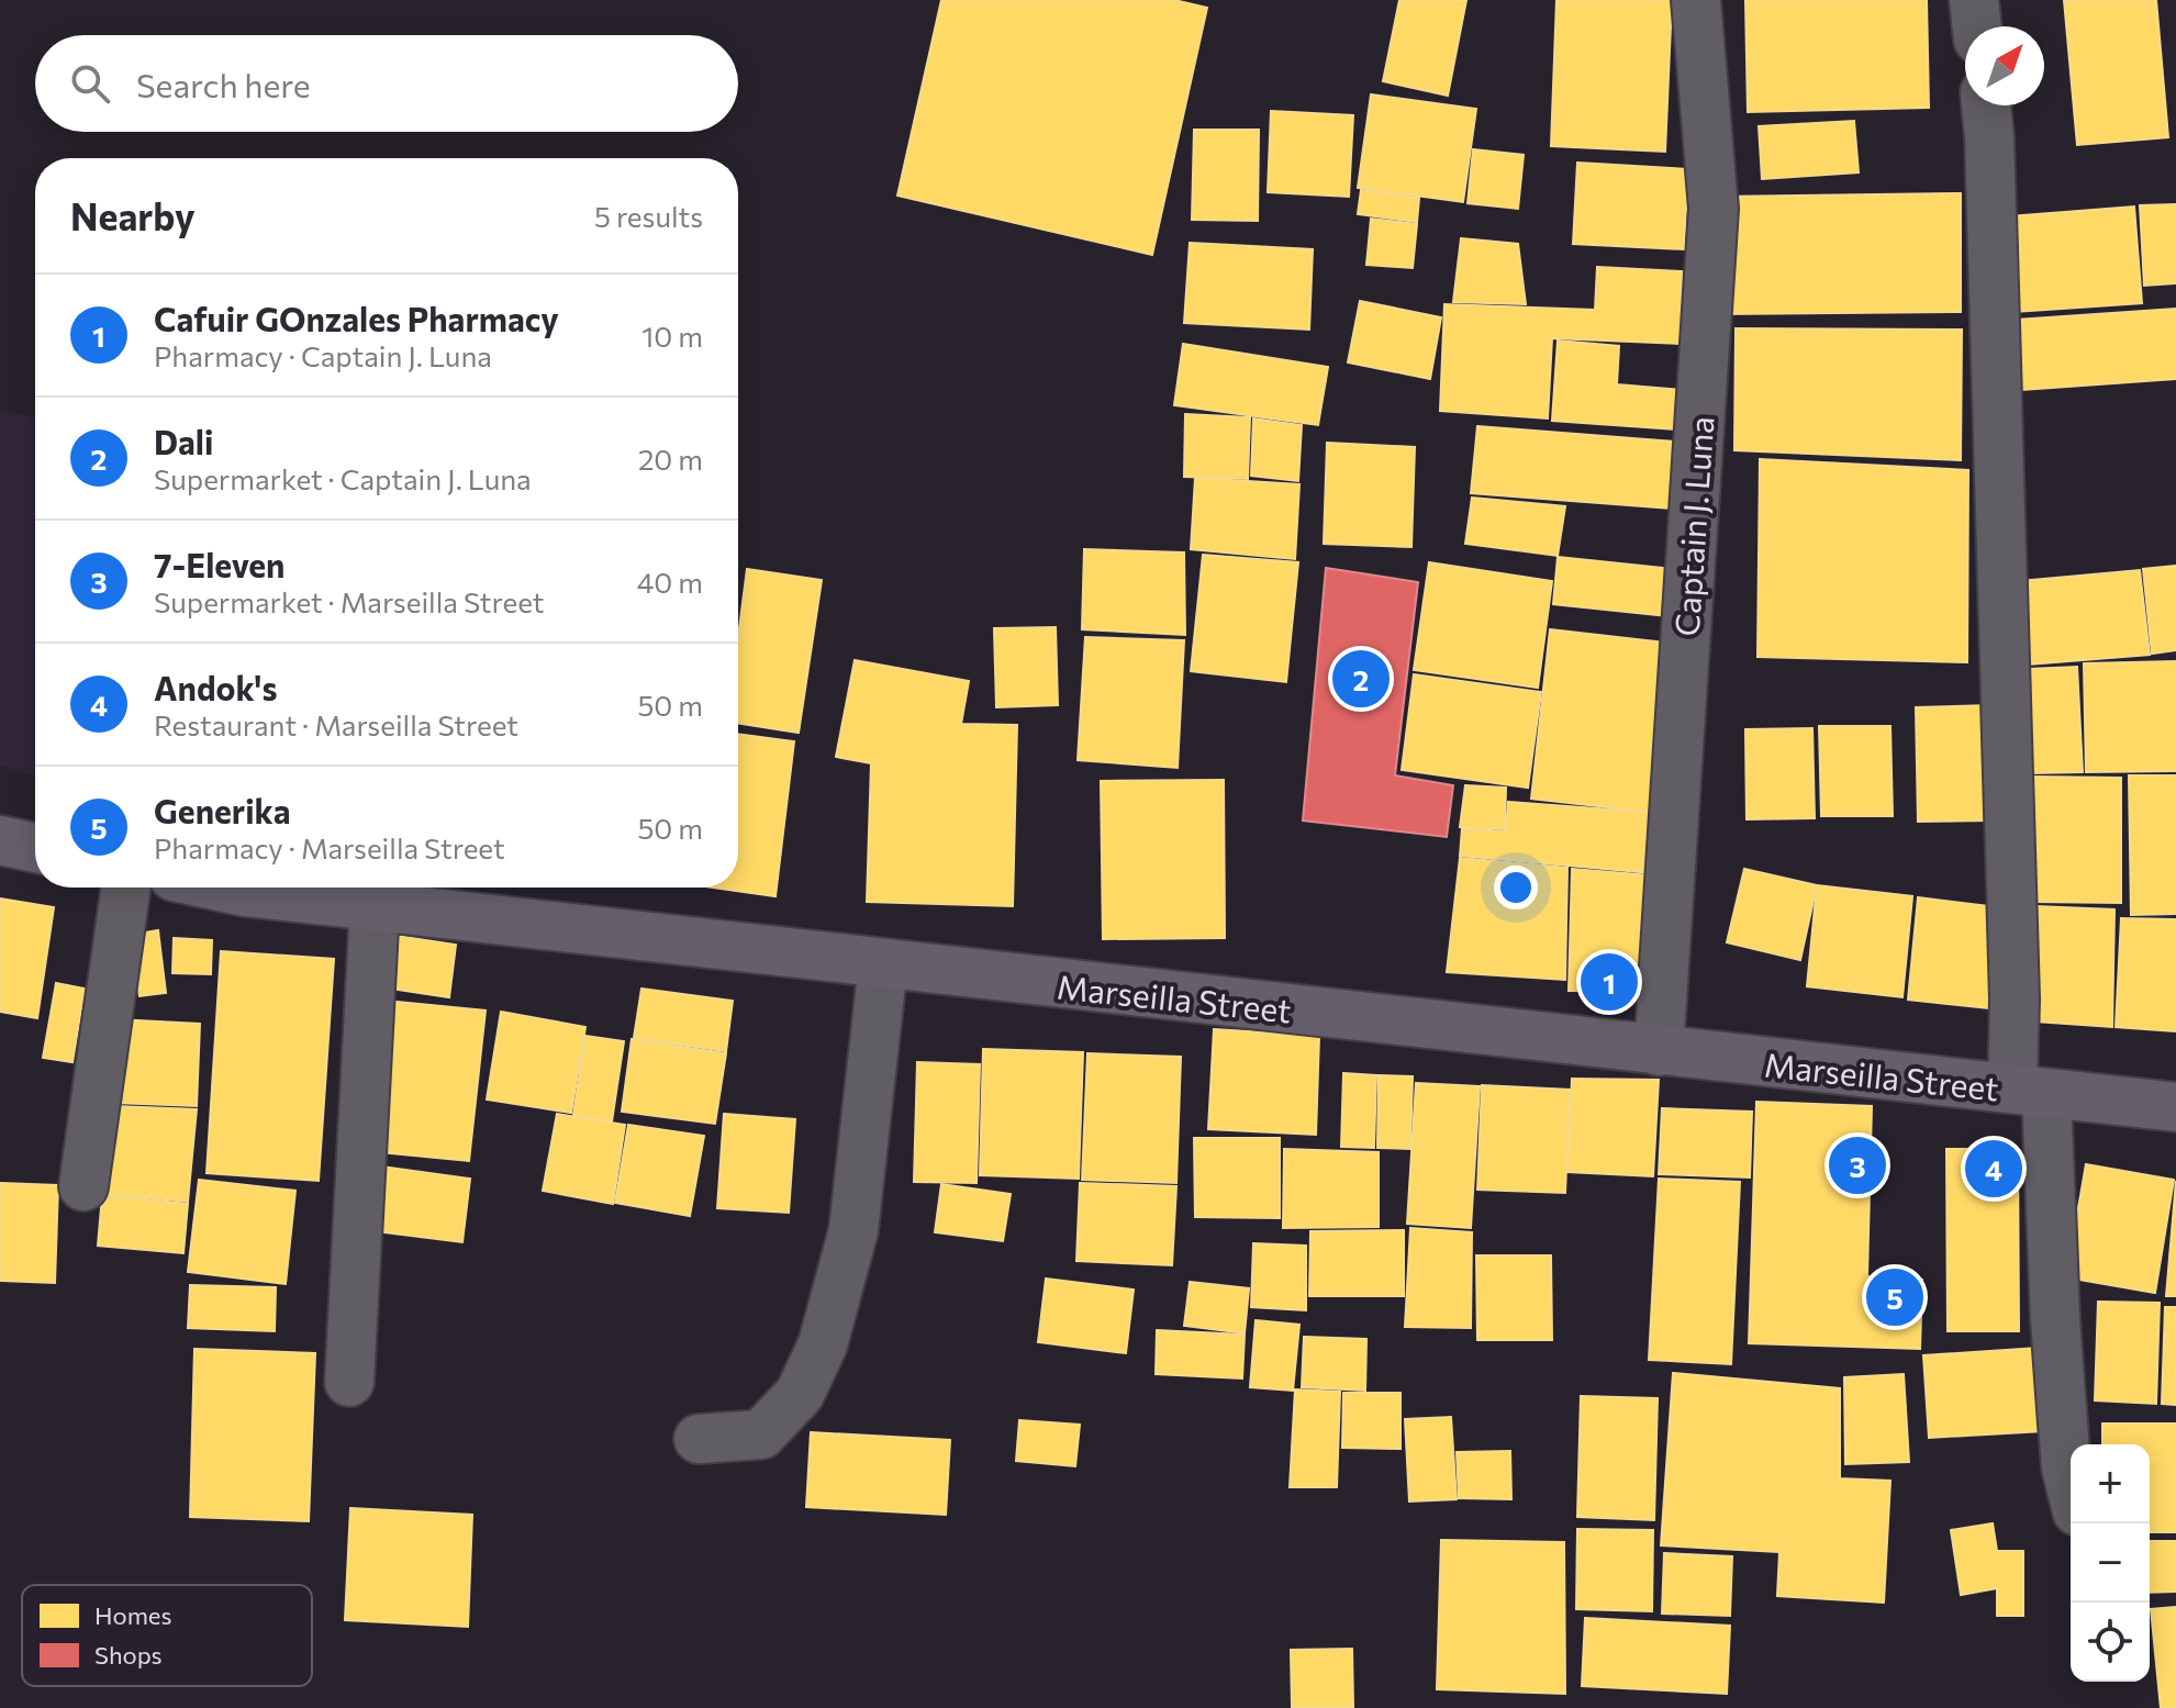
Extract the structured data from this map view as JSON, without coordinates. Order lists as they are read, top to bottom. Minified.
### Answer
{"streets":{"main road":["Marseilla Street"],"street":["Captain J. Luna"]},"crossings":[["Captain J. Luna","Marseilla Street"]],"legend":["Homes","Shops"],"north":"top right","page":{"search":"Search here","heading":["Nearby","5 results"],"list":[{"mark":"1","name":"Cafuir GOnzales Pharmacy","note":"Pharmacy · Captain J. Luna","value":"10 m"},{"mark":"2","name":"Dali","note":"Supermarket · Captain J. Luna","value":"20 m"},{"mark":"3","name":"7-Eleven","note":"Supermarket · Marseilla Street","value":"40 m"},{"mark":"4","name":"Andok's","note":"Restaurant · Marseilla Street","value":"50 m"},{"mark":"5","name":"Generika","note":"Pharmacy · Marseilla Street","value":"50 m"}],"pins":["2","1","3","4","5"],"map_buttons":["+","−"]}}
